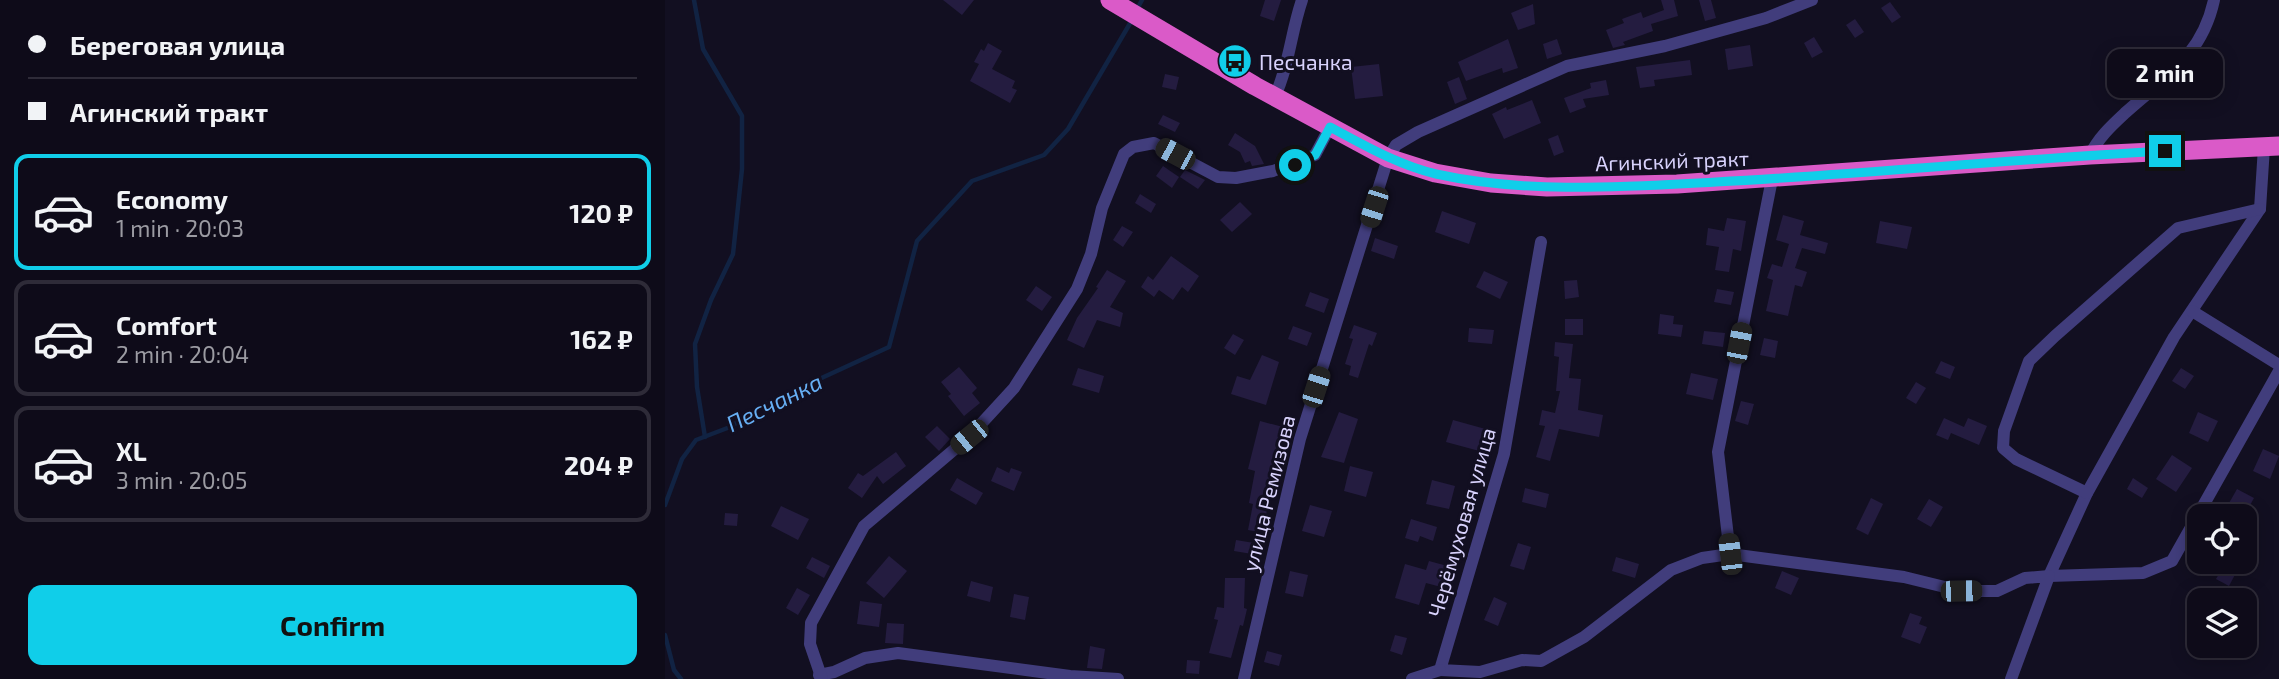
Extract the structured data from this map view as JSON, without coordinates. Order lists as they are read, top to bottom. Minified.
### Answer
{"streets":{"highway":["Агинский тракт"],"street":["улица Ремизова","Черёмуховая улица"]},"crossings":[["Агинский тракт","улица Ремизова"]],"water":["Песчанка"],"places":{"bus stop":["Песчанка"]},"page":{"banner":["Береговая улица","Агинский тракт"],"bubble":"2 min","list":[{"name":"Economy","note":"1 min · 20:03","value":"120 ₽"},{"name":"Comfort","note":"2 min · 20:04","value":"162 ₽"},{"name":"XL","note":"3 min · 20:05","value":"204 ₽"}],"buttons":"Confirm"}}
